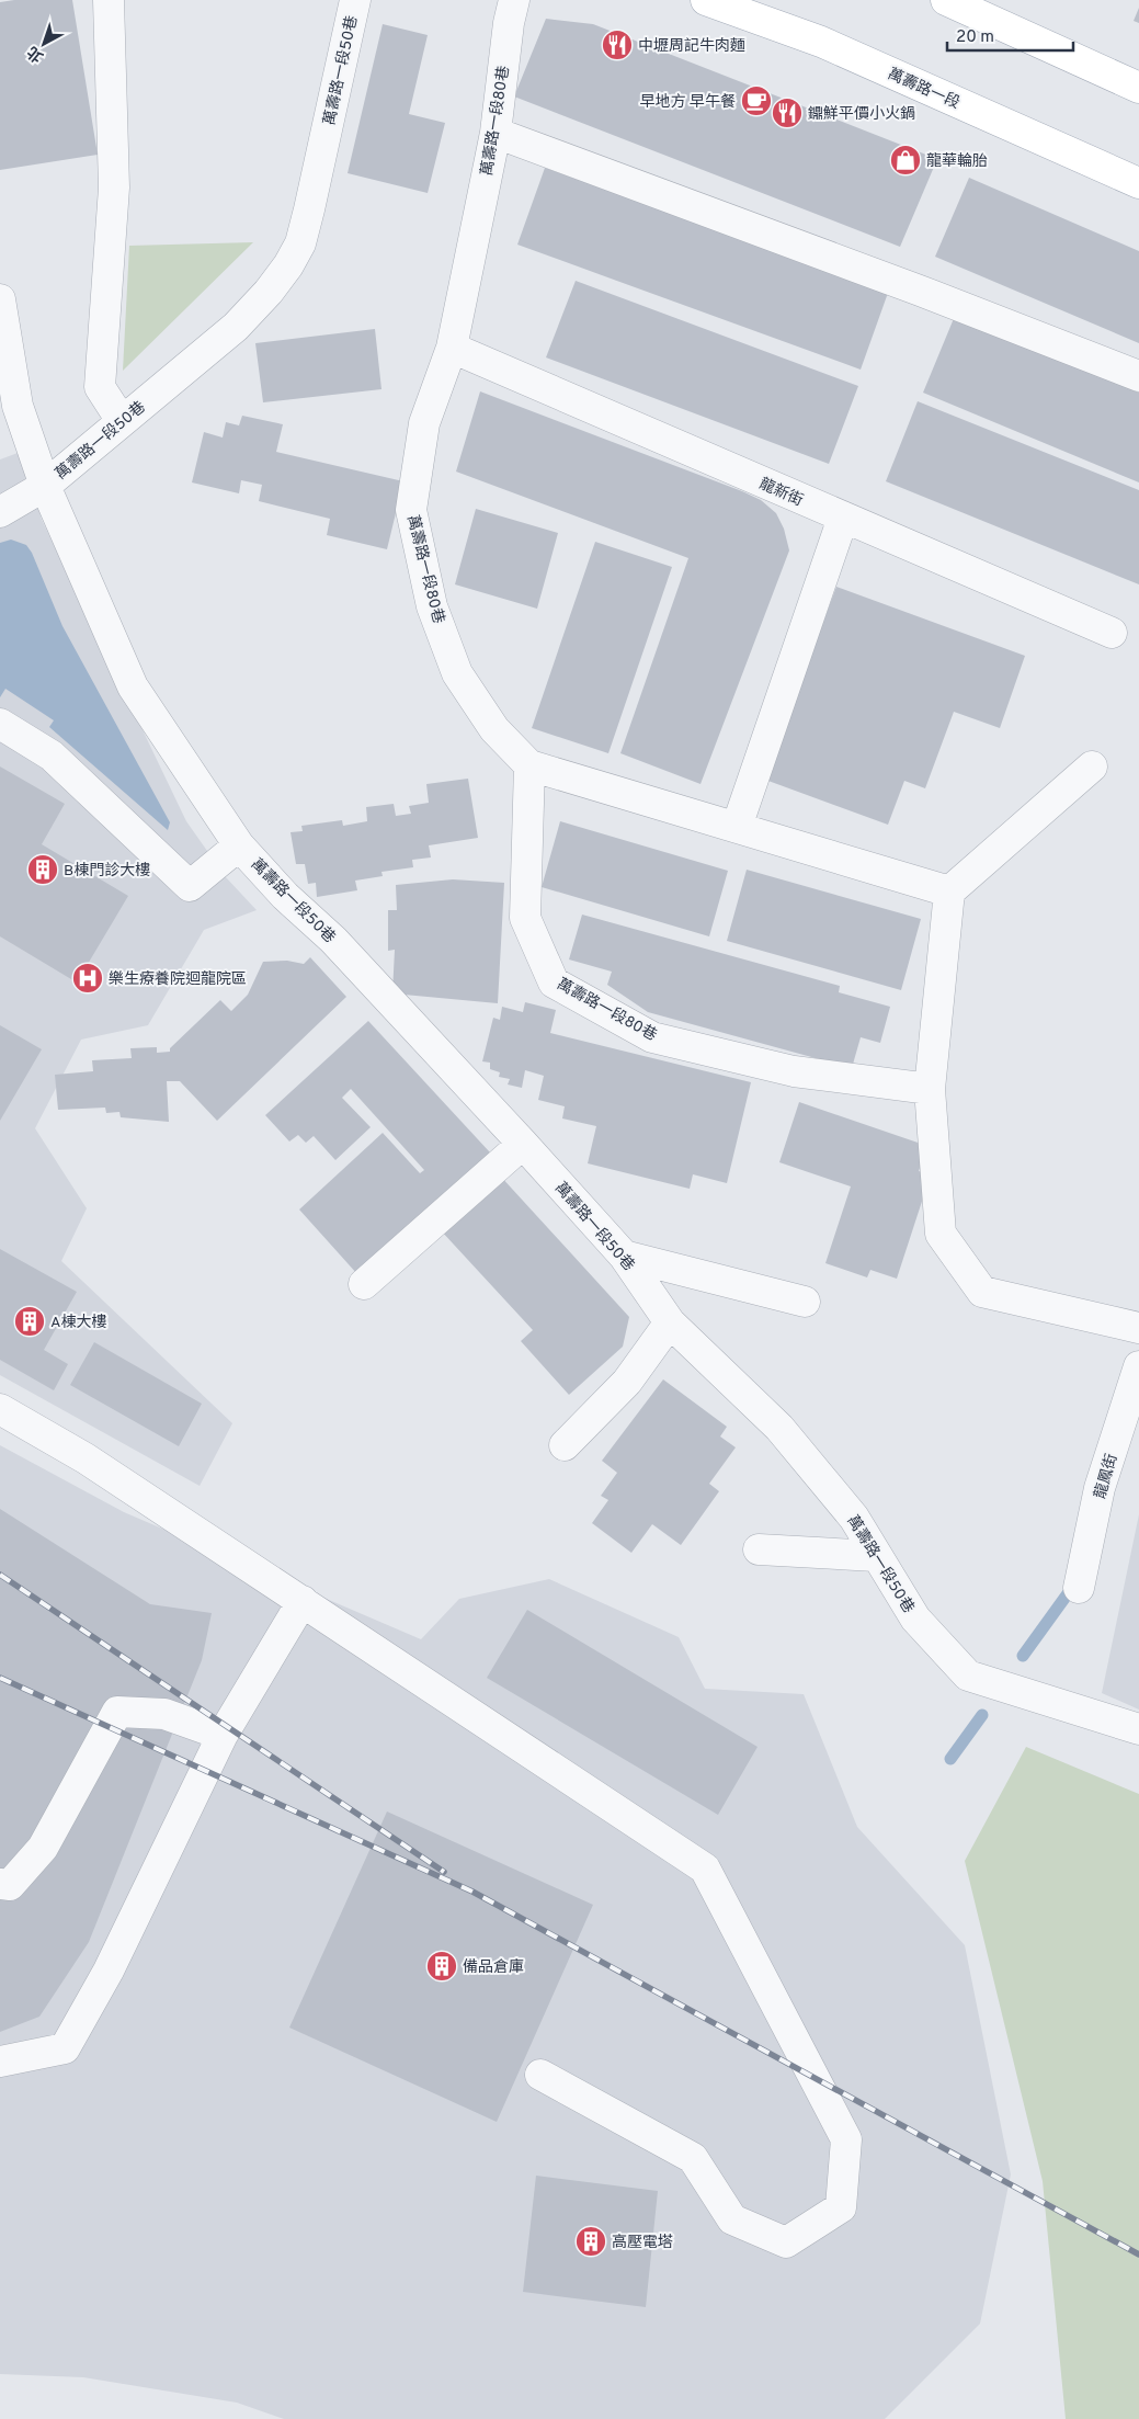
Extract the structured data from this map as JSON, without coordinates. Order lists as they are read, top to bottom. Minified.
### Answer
{"streets":{"main road":["萬壽路一段"],"street":["萬壽路一段50巷","萬壽路一段80巷","龍新街","龍鳳街"]},"crossings":[["萬壽路一段80巷","龍新街"]],"places":{"restaurant":["中壢周記牛肉麵","鐤鮮平價小火鍋"],"cafe":["早地方 早午餐"],"shop":["龍華輪胎"],"building":["B棟門診大樓","A棟大樓","備品倉庫","高壓電塔"],"hospital":["樂生療養院迴龍院區"]},"scale_bar":"20 m","north":"bottom left"}
